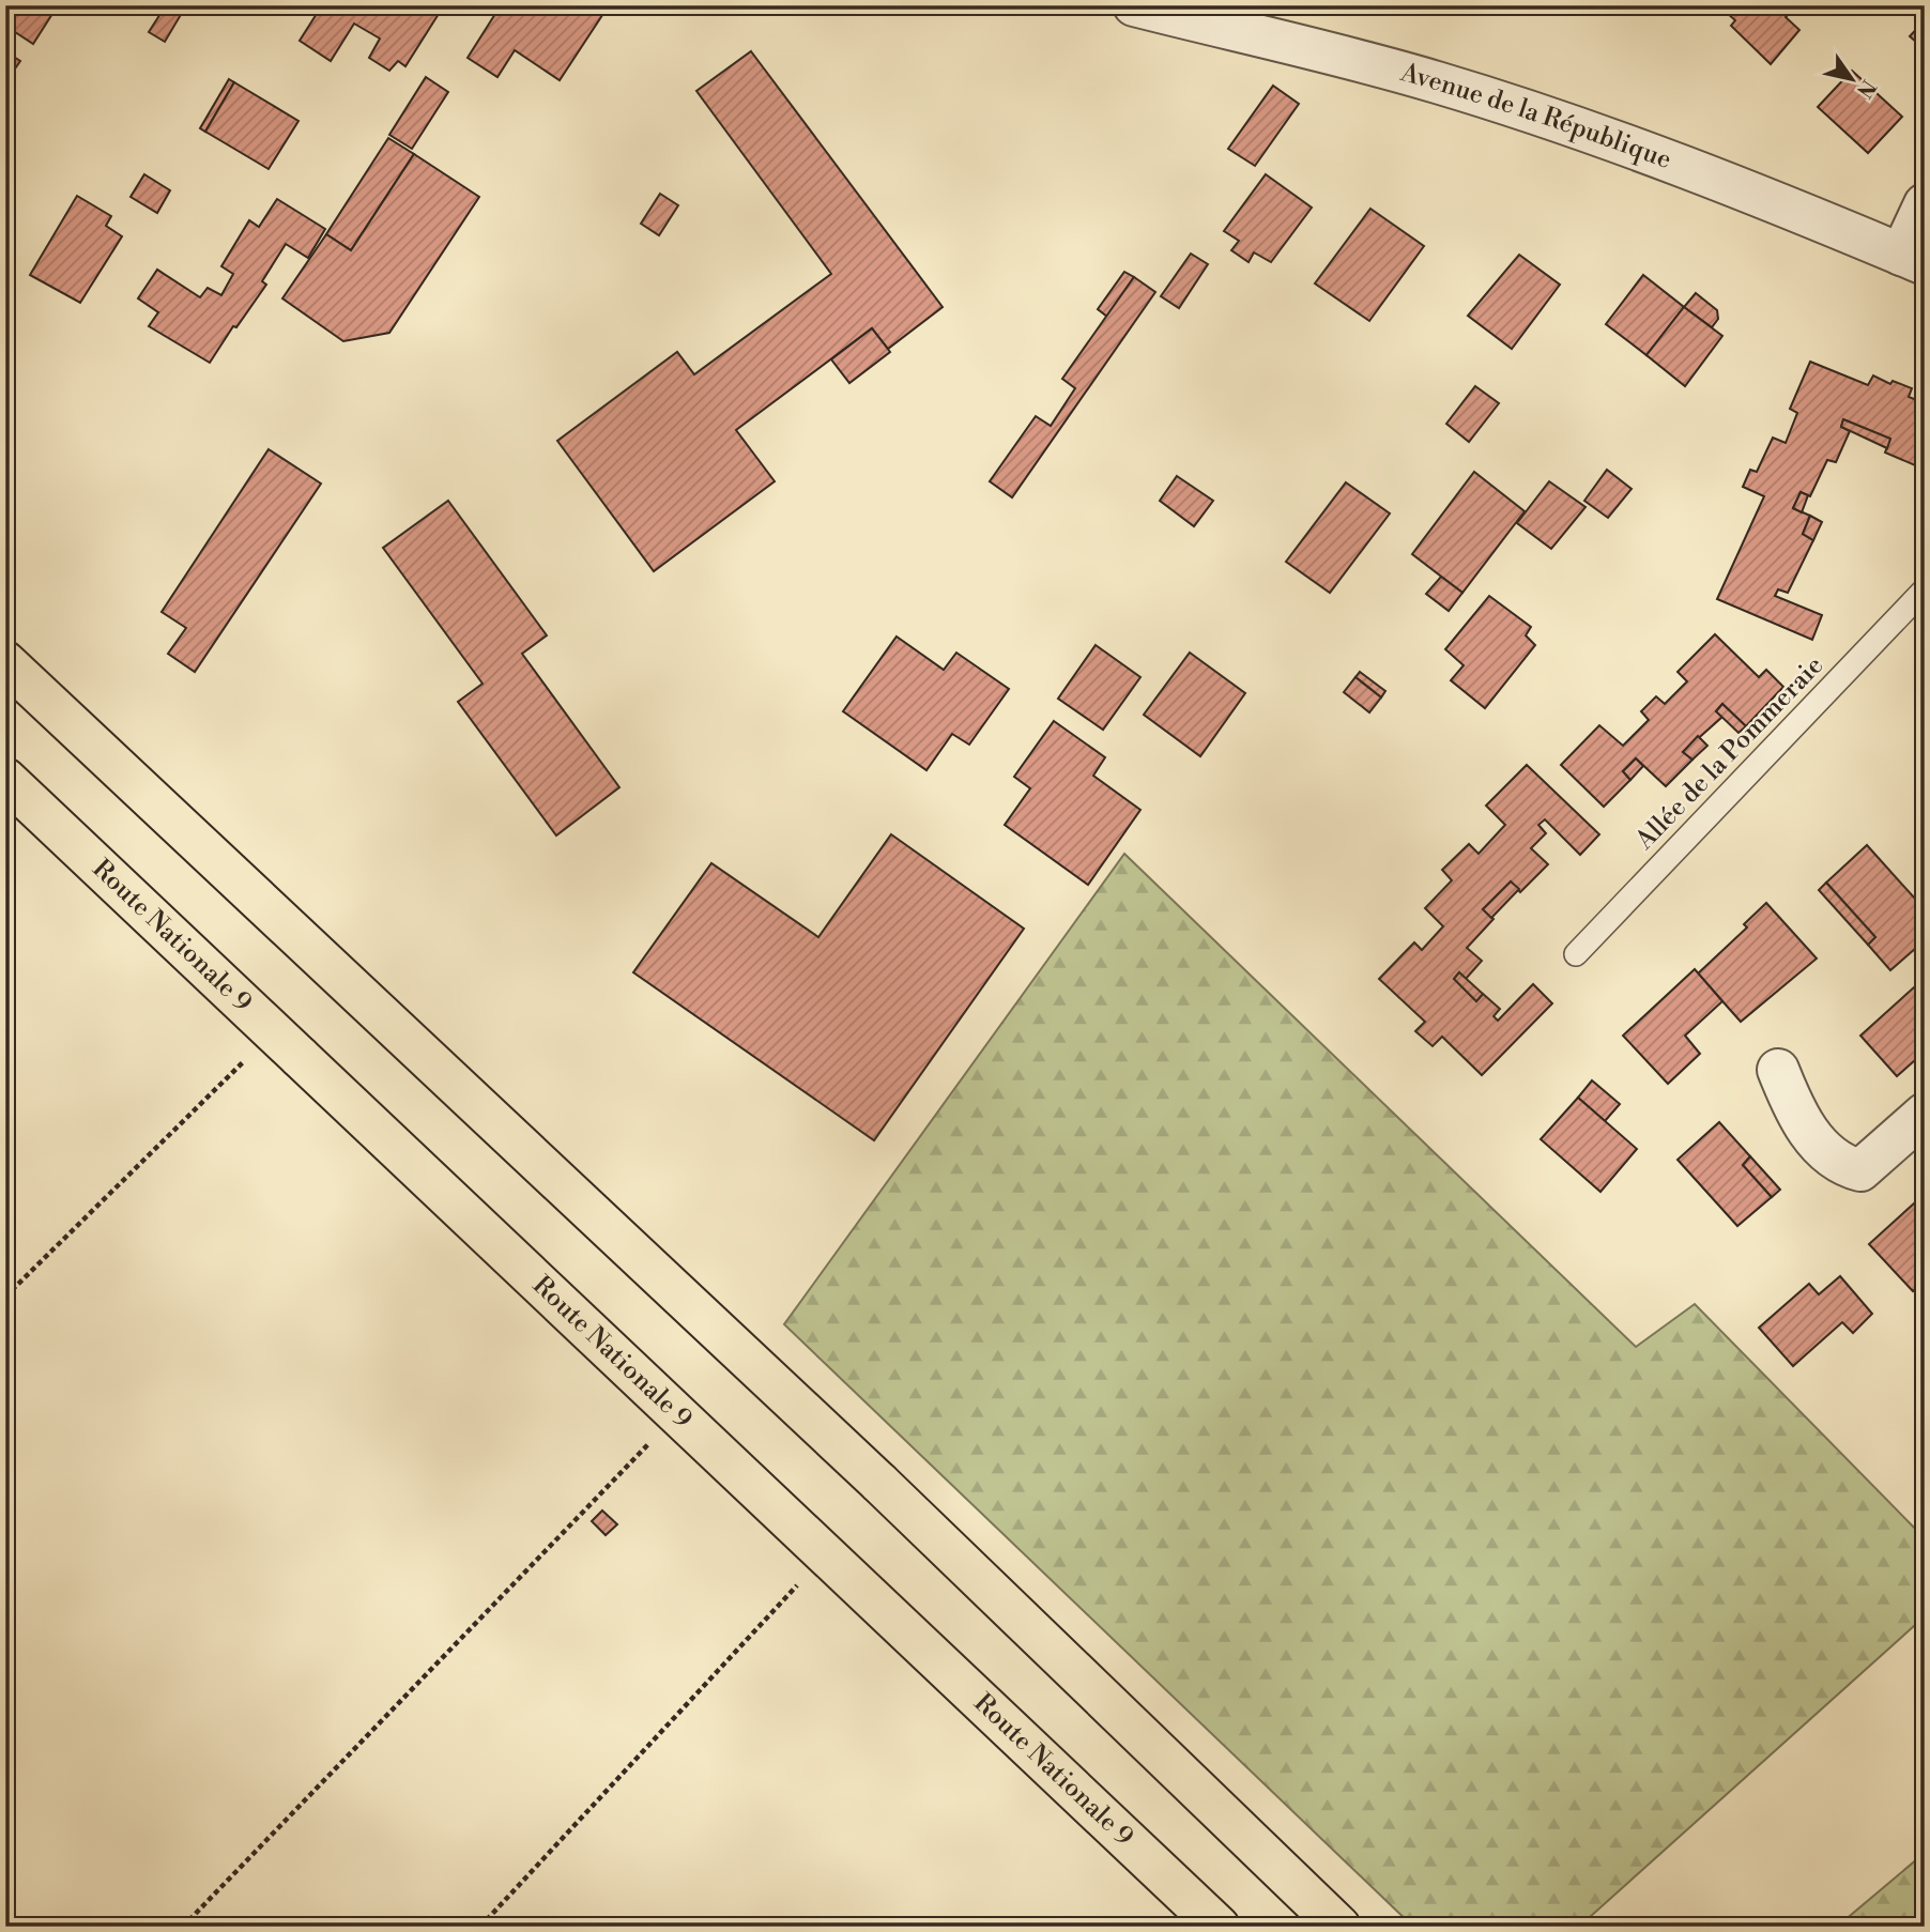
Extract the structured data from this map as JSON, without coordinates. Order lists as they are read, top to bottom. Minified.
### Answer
{"streets":{"main road":["Route Nationale 9"],"street":["Avenue de la République"],"lane":["Allée de la Pommeraie"]},"north":"bottom right"}
